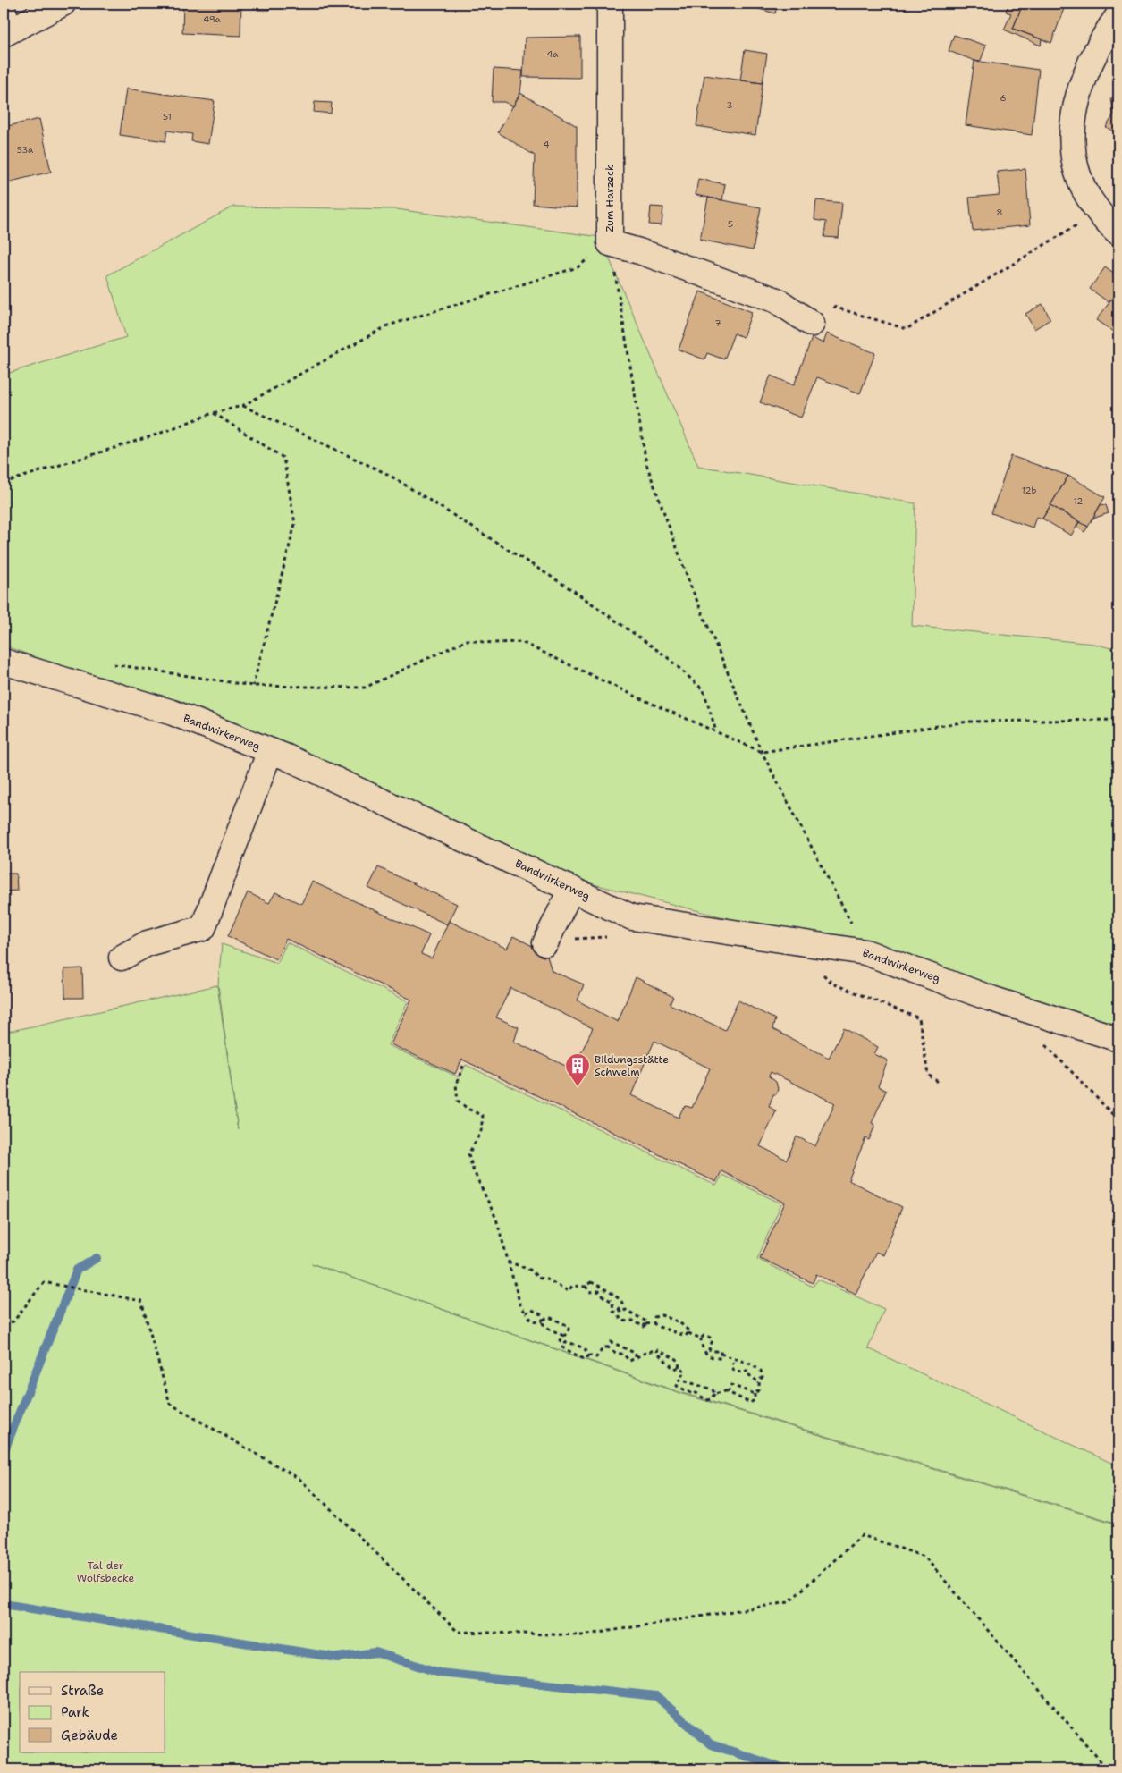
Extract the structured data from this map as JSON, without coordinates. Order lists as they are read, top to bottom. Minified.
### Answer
{"streets":{"street":["Zum Harzeck","Bandwirkerweg"]},"parks":["Tal der Wolfsbecke"],"places":{"building":["Bildungsstätte Schwelm"]},"house_numbers":["49a","4a","6","3","51","4","53a","8","5","7","12b","12"],"legend":["Straße","Park","Gebäude"]}
